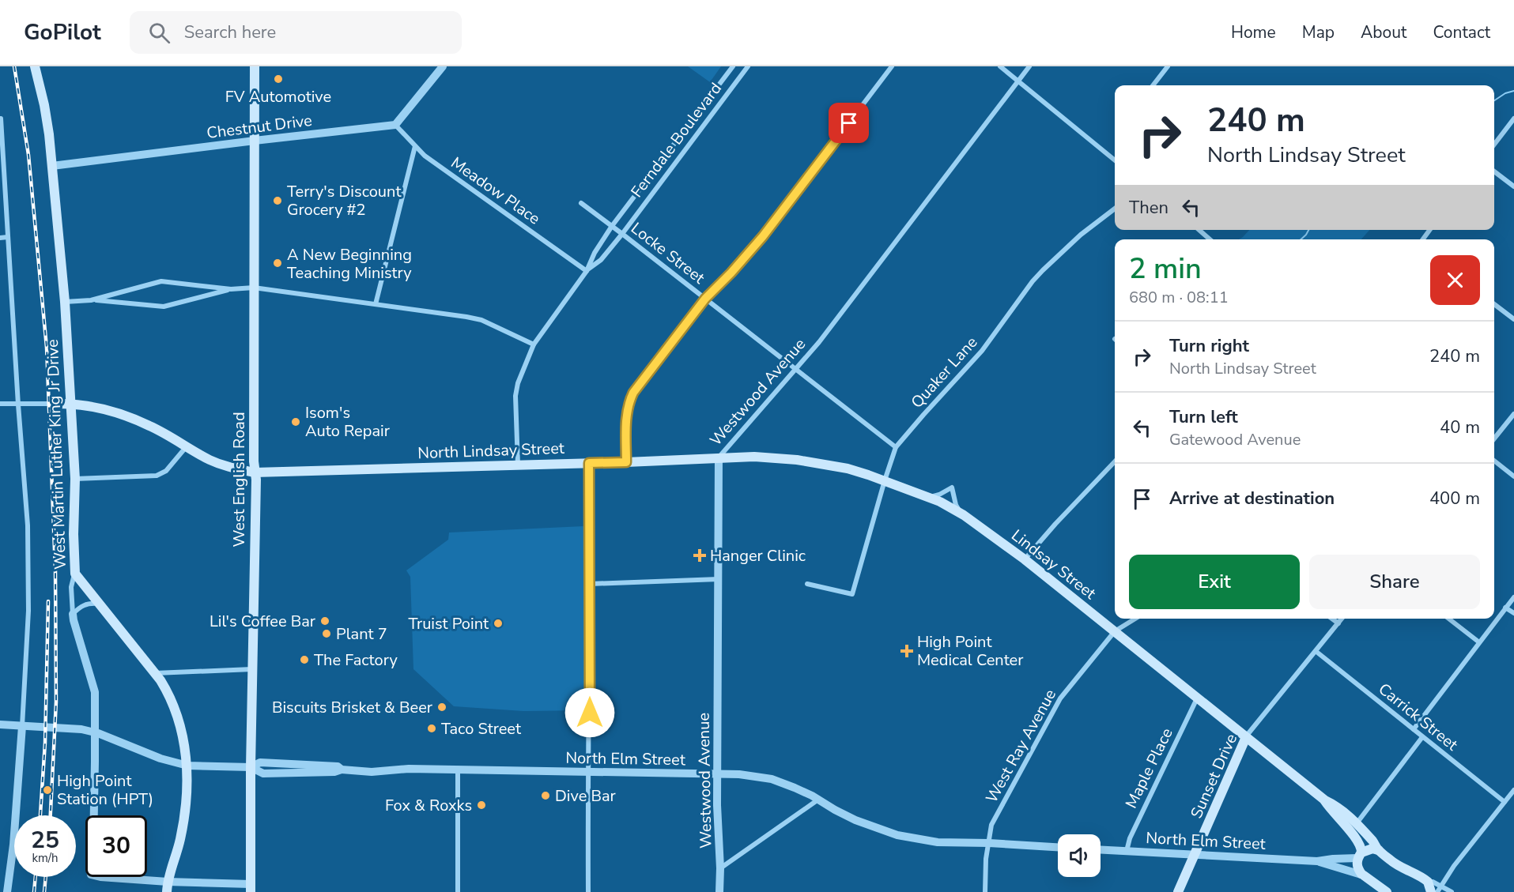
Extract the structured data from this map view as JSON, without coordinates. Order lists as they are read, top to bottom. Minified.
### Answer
{"streets":{"main road":["North Lindsay Street","West Martin Luther King Jr Drive","West English Road","Lindsay Street","Sunset Drive"],"street":["Chestnut Drive","Ferndale Boulevard","Meadow Place","Locke Street","Quaker Lane","Westwood Avenue","Carrick Street","West Ray Avenue","North Elm Street","Maple Place"]},"crossings":[["Chestnut Drive","Meadow Place"],["Chestnut Drive","West Martin Luther King Jr Drive"],["Chestnut Drive","West English Road"],["Ferndale Boulevard","Meadow Place"],["Ferndale Boulevard","Locke Street"],["Ferndale Boulevard","North Lindsay Street"],["Locke Street","Quaker Lane"],["Locke Street","Westwood Avenue"],["Quaker Lane","North Lindsay Street"],["Quaker Lane","Lindsay Street"],["Westwood Avenue","North Lindsay Street"],["Westwood Avenue","North Elm Street"],["North Lindsay Street","West Martin Luther King Jr Drive"],["North Lindsay Street","West English Road"],["North Lindsay Street","Lindsay Street"],["West Martin Luther King Jr Drive","North Elm Street"],["West English Road","North Elm Street"],["Lindsay Street","West Ray Avenue"],["Lindsay Street","Maple Place"],["Lindsay Street","Sunset Drive"],["Carrick Street","Sunset Drive"],["West Ray Avenue","North Elm Street"],["North Elm Street","Maple Place"],["North Elm Street","Sunset Drive"]],"places":{"other":["FV Automotive","Terry's Discount Grocery #2","A New Beginning Teaching Ministry","Isom's Auto Repair","Lil's Coffee Bar","Truist Point","Plant 7","The Factory","Biscuits Brisket & Beer","Taco Street","High Point Station (HPT)","Dive Bar","Fox & Roxks"],"health":["Hanger Clinic","High Point Medical Center"]},"page":{"header":"GoPilot","search":"Search here","nav":["Home","Map","About","Contact"],"turn":["240 m","North Lindsay Street"],"then":"Then","heading":["2 min","680 m · 08:11"],"list":[{"name":"Turn right","note":"North Lindsay Street","value":"240 m"},{"name":"Turn left","note":"Gatewood Avenue","value":"40 m"},{"name":"Arrive at destination","value":"400 m"}],"buttons":["Exit","Share"],"speed":"25 km/h","limit":"30"}}
